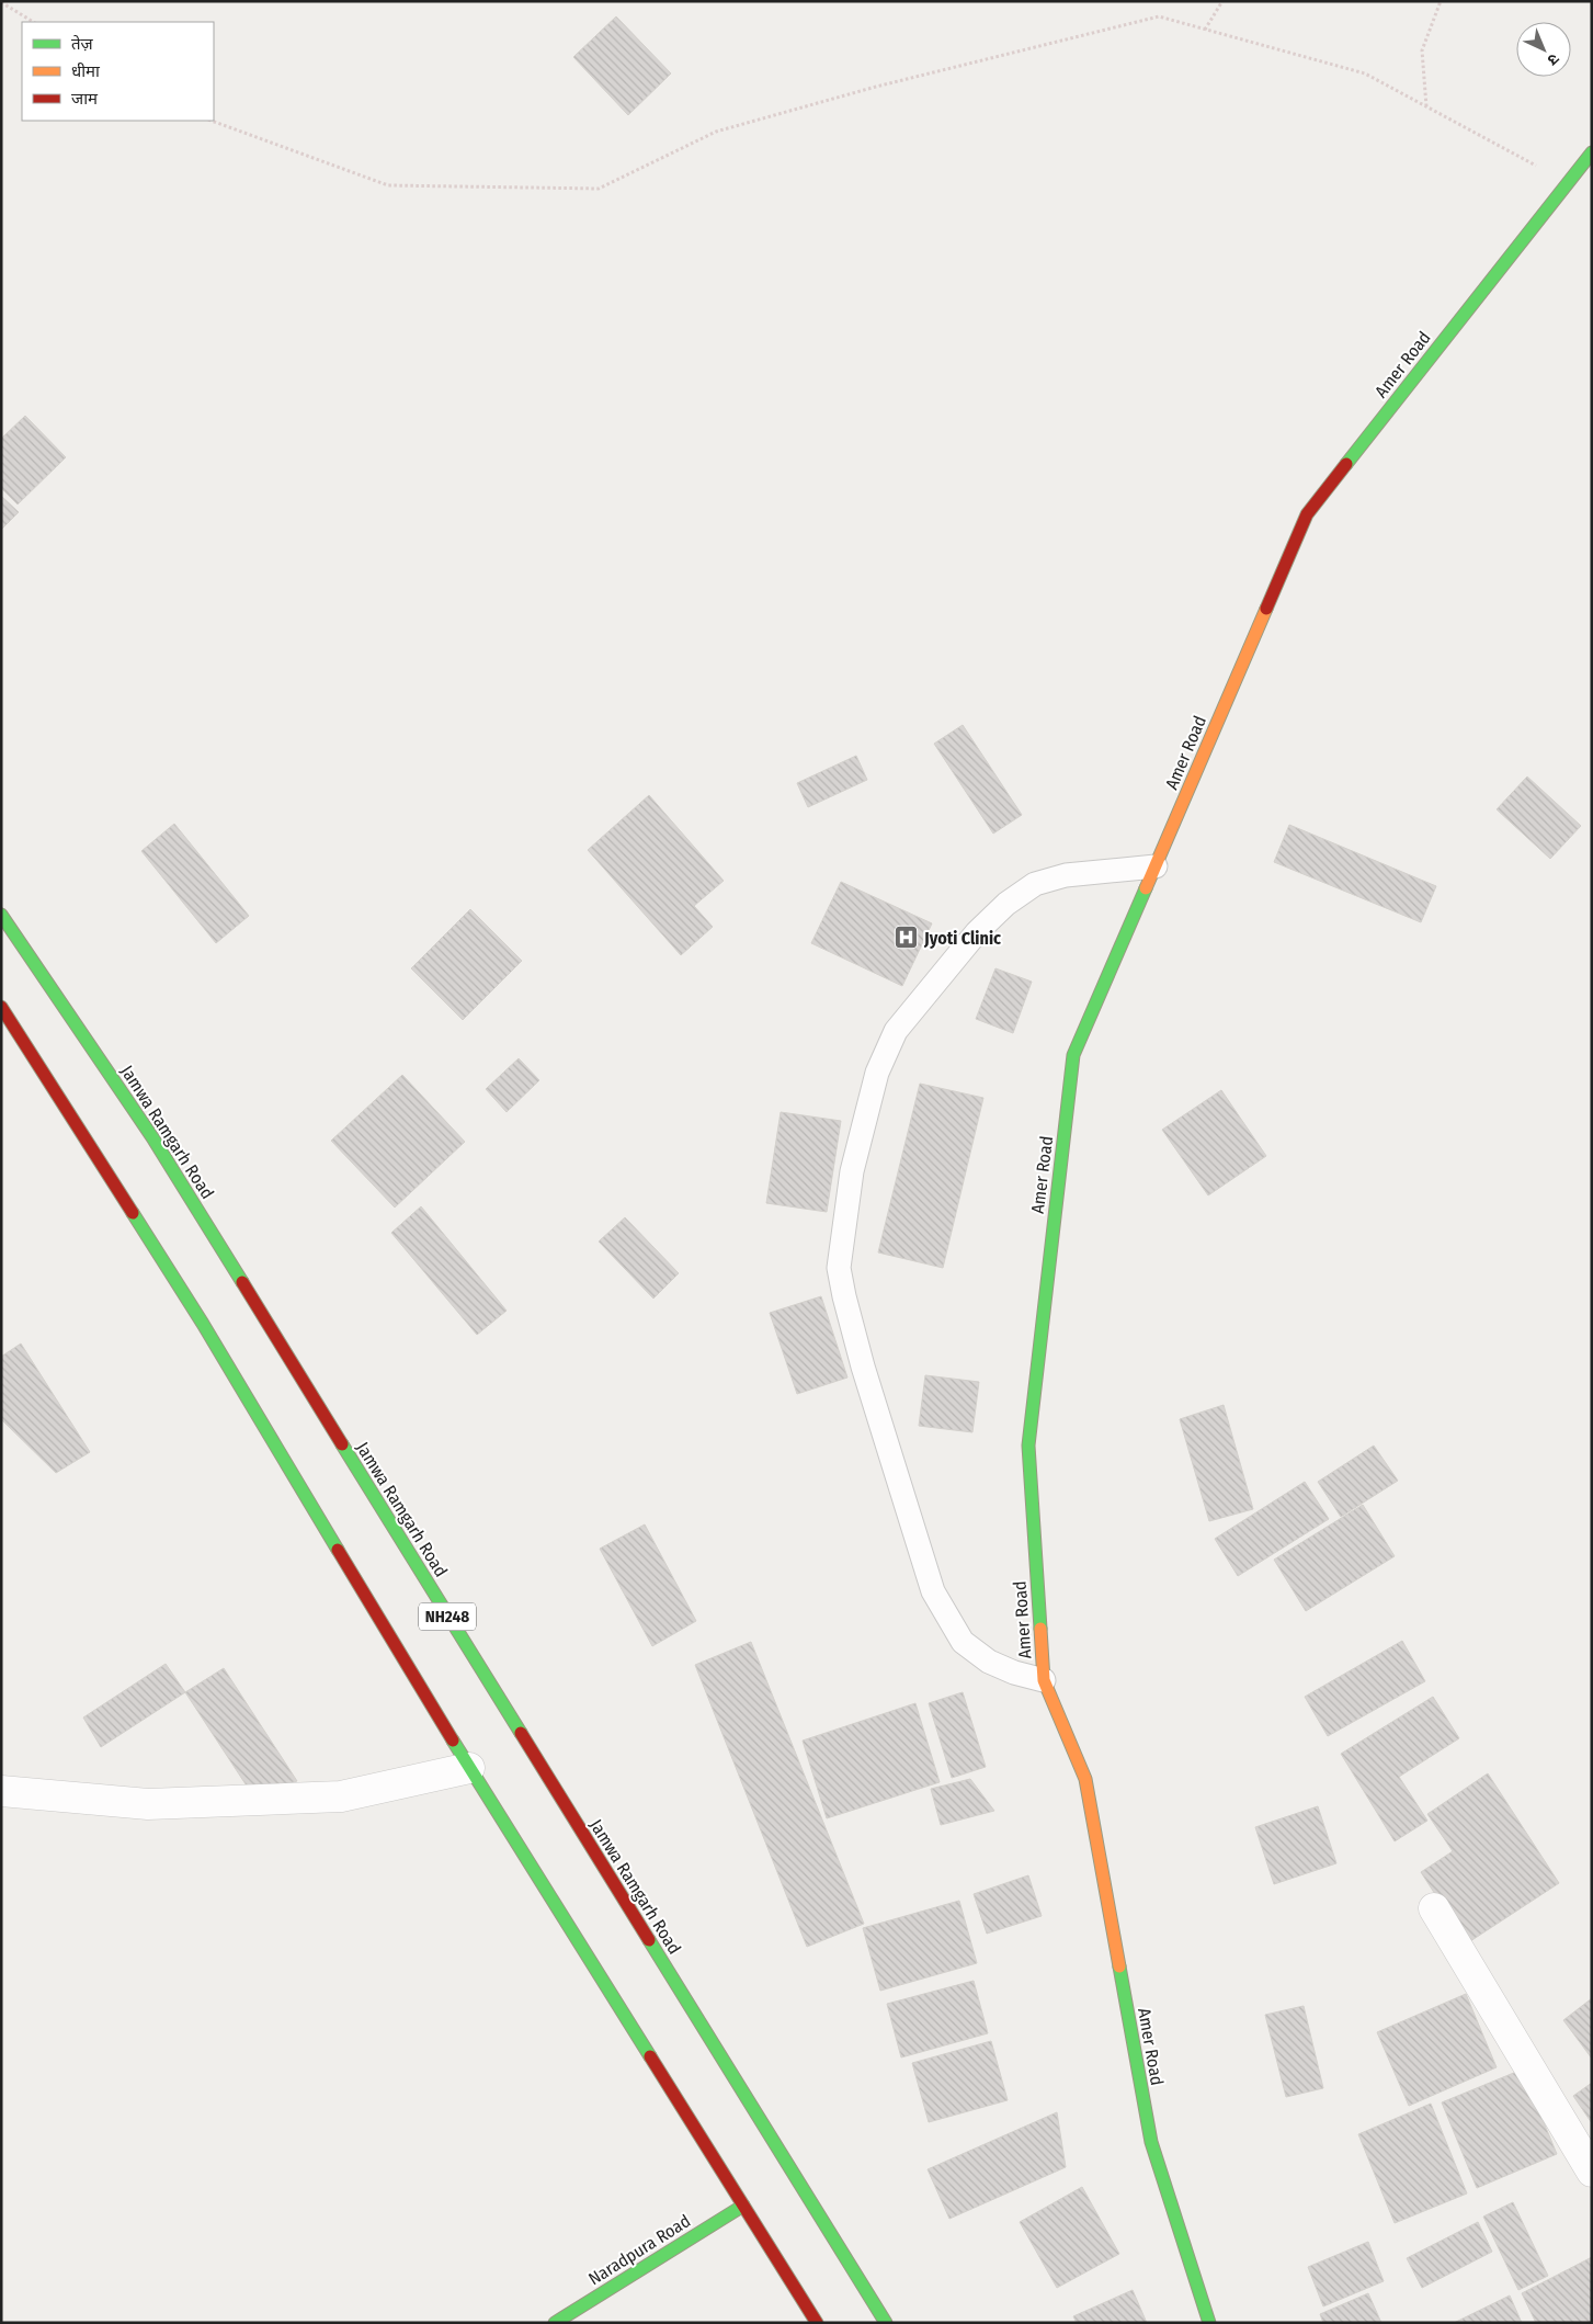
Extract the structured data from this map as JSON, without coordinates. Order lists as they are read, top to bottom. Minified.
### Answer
{"streets":{"main road":["Amer Road","Jamwa Ramgarh Road","NH248","Naradpura Road"]},"places":{"hospital":["Jyoti Clinic"]},"legend":["तेज़","धीमा","जाम"],"north":"bottom right"}
